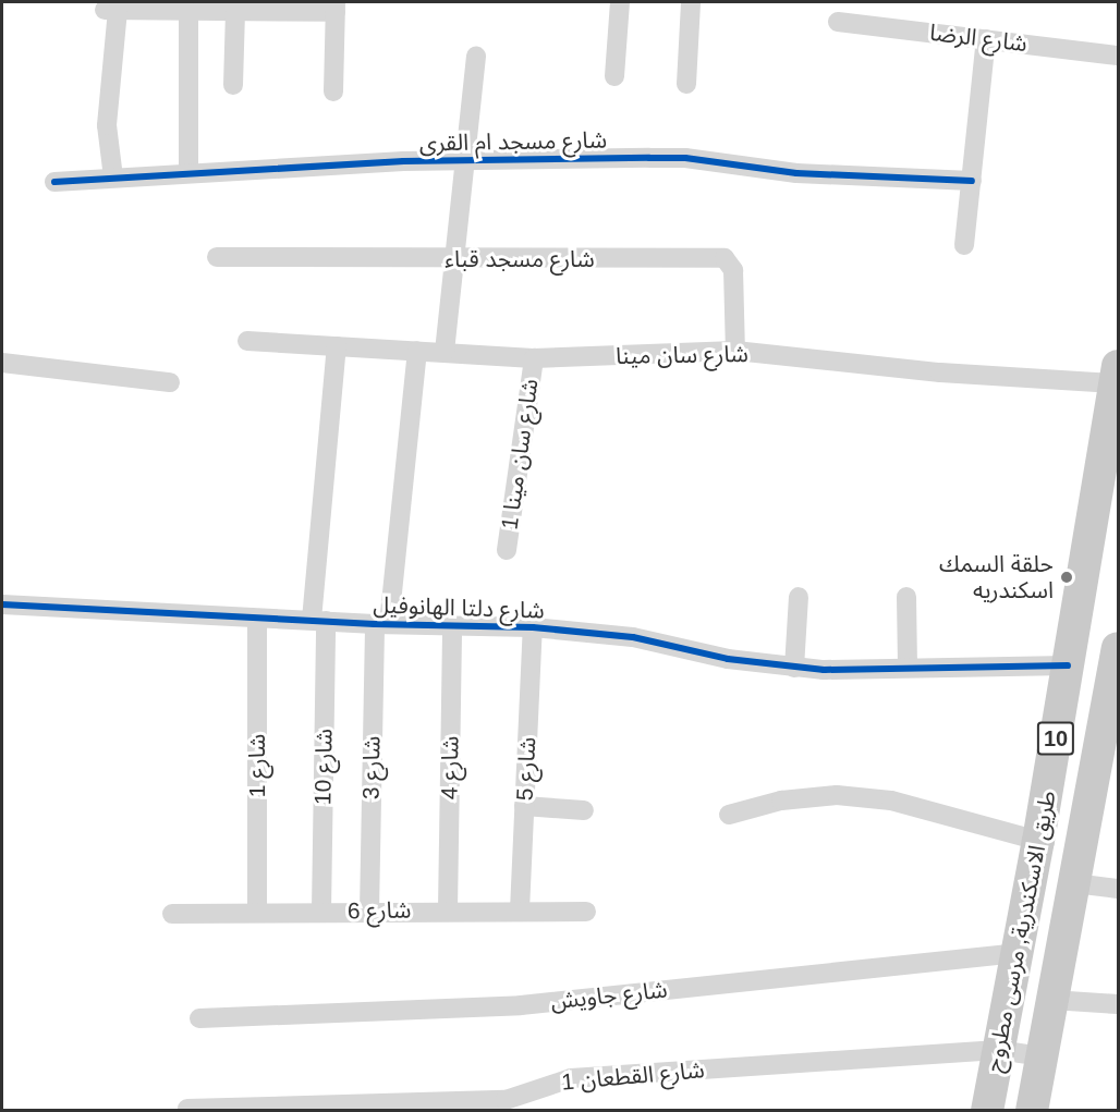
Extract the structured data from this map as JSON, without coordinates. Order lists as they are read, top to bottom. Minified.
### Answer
{"streets":{"main road":["10","طريق الاسكندرية, مرسى مطروح"],"street":["شارع الرضا","شارع مسجد ام القرى","شارع مسجد قباء","شارع سان مينا","شارع سان مينا 1","شارع دلتا الهانوفيل","شارع 1","شارع 10","شارع 3","شارع 4","شارع 5","شارع 6","شارع جاويش","شارع القطعان 1"]},"crossings":[["شارع مسجد قباء","شارع سان مينا"],["شارع سان مينا","شارع سان مينا 1"],["شارع سان مينا","شارع 3"],["شارع سان مينا","طريق الاسكندرية, مرسى مطروح"],["شارع دلتا الهانوفيل","شارع 1"],["شارع دلتا الهانوفيل","شارع 10"],["شارع دلتا الهانوفيل","شارع 3"],["شارع دلتا الهانوفيل","شارع 4"],["شارع دلتا الهانوفيل","شارع 5"],["شارع دلتا الهانوفيل","طريق الاسكندرية, مرسى مطروح"],["شارع 1","شارع 6"],["شارع 10","شارع 6"],["شارع 3","شارع 6"],["شارع 4","شارع 6"],["شارع 5","شارع 6"],["طريق الاسكندرية, مرسى مطروح","شارع جاويش"],["طريق الاسكندرية, مرسى مطروح","شارع القطعان 1"]],"places":["حلقة السمك اسكندريه"]}
